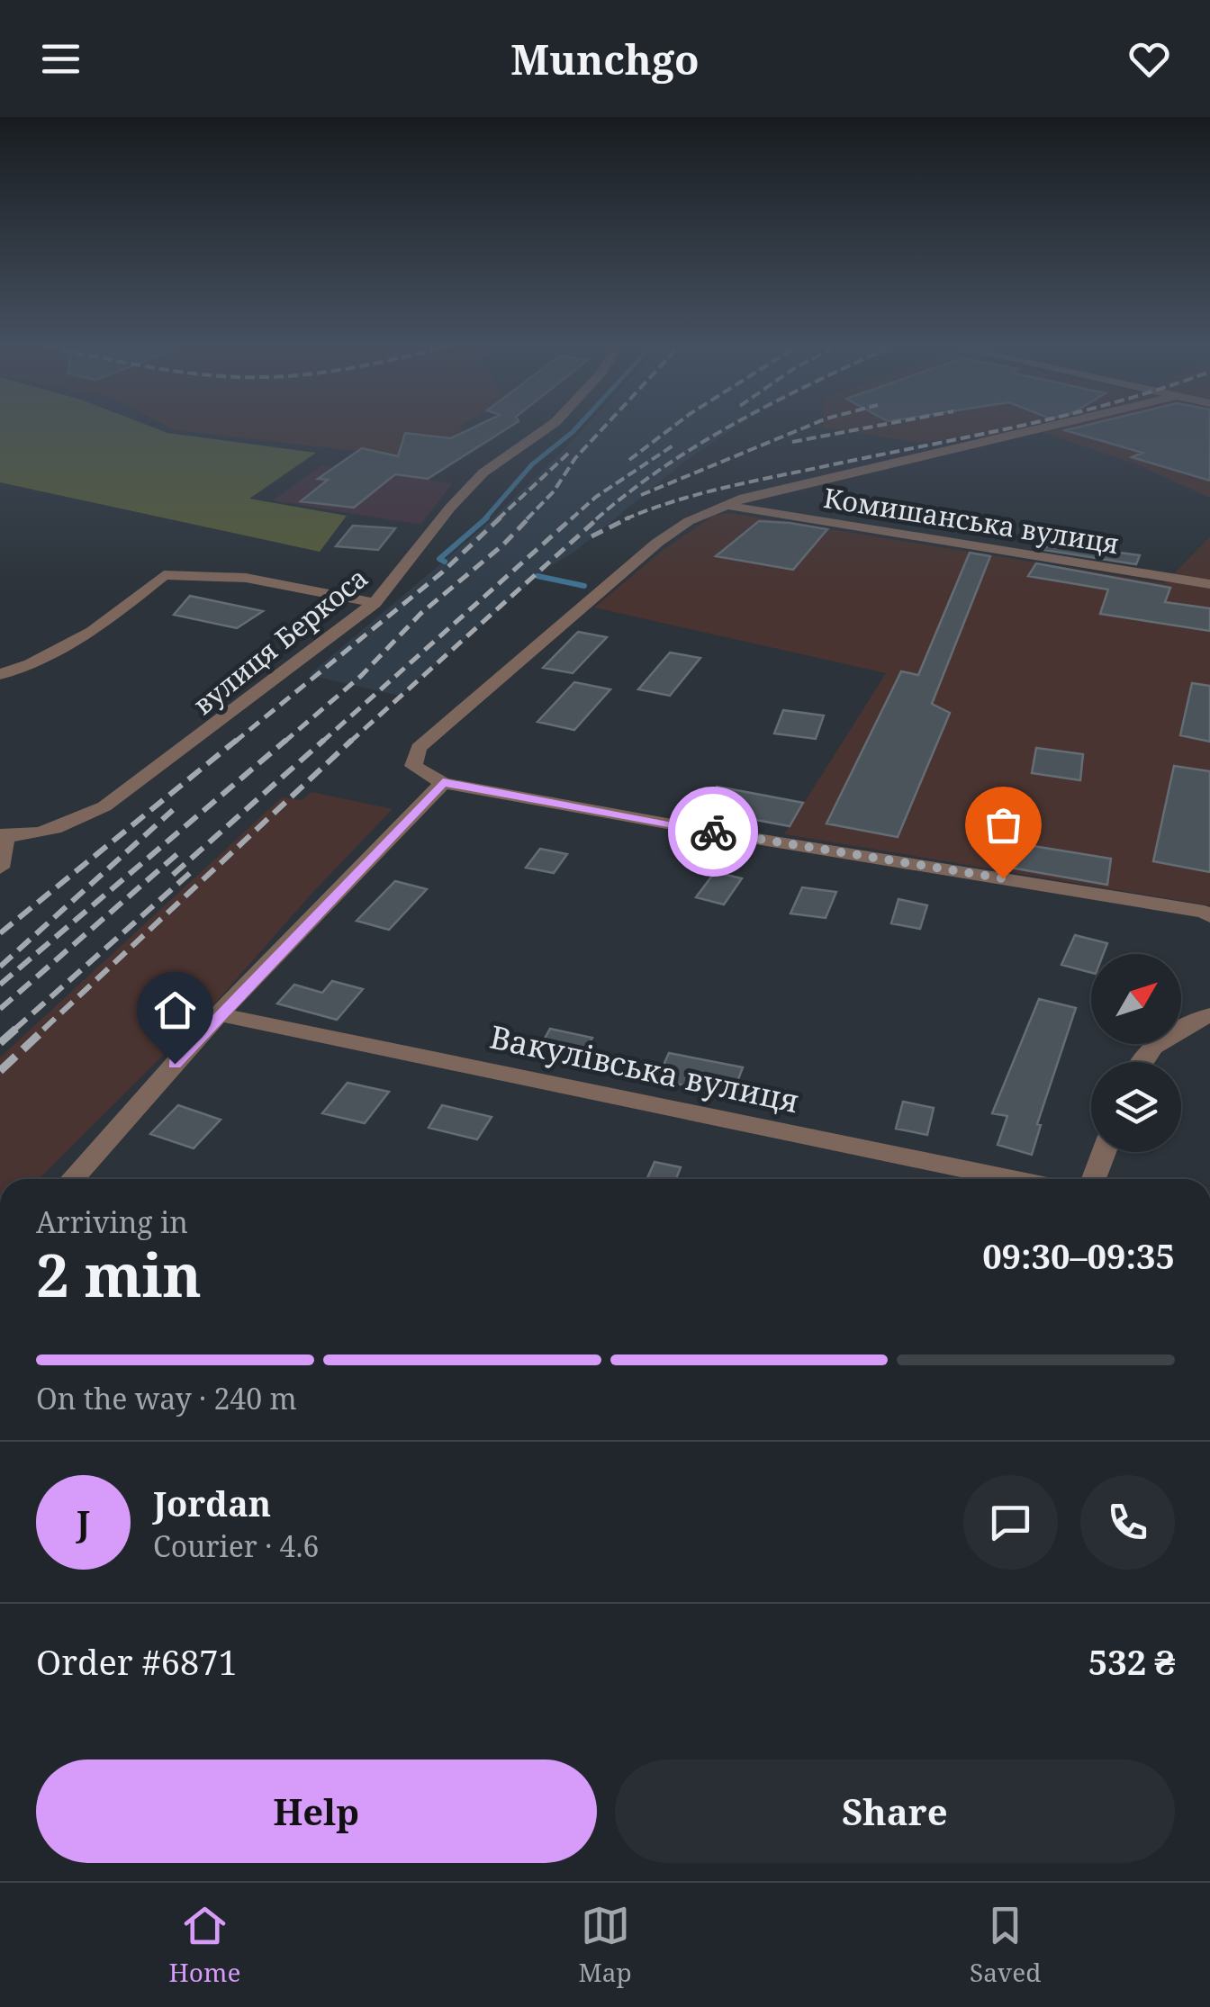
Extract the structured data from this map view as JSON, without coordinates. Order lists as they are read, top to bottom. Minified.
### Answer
{"streets":{"street":["Комишанська вулиця","вулиця Беркоса","Вакулівська вулиця"]},"north":"top right","page":{"header":"Munchgo","heading":["2 min","Arriving in","09:30–09:35"],"panel":["Jordan","Courier · 4.6","Order #6871","532 ₴"],"bar":"On the way · 240 m","round":"J","buttons":["Help","Share"],"tabs":["Home","Map","Saved"]}}
